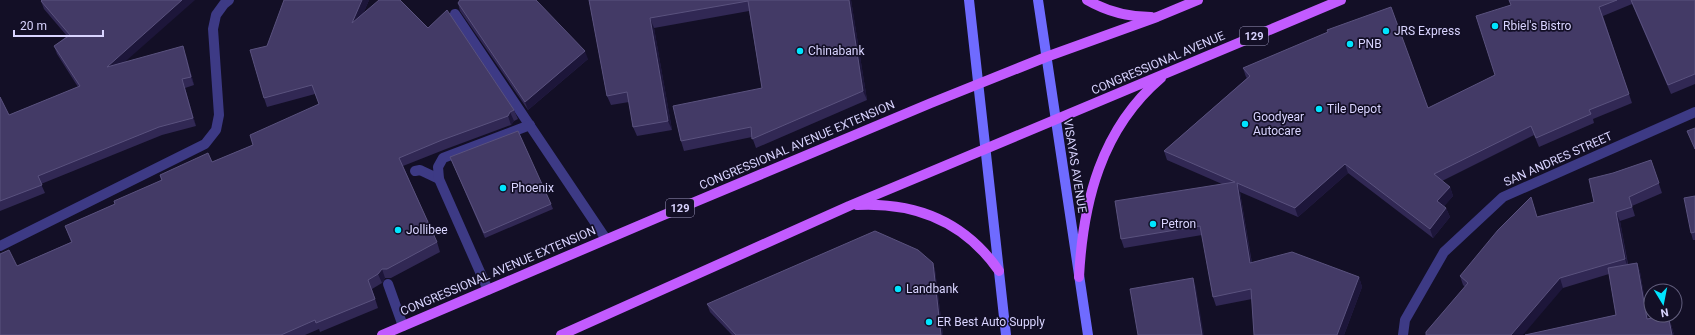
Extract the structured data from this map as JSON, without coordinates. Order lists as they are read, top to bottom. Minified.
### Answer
{"streets":{"main road":["129","CONGRESSIONAL AVENUE","CONGRESSIONAL AVENUE EXTENSION","VISAYAS AVENUE"],"street":["SAN ANDRES STREET"]},"crossings":[["129","CONGRESSIONAL AVENUE"],["129","CONGRESSIONAL AVENUE EXTENSION"],["129","VISAYAS AVENUE"],["CONGRESSIONAL AVENUE","VISAYAS AVENUE"],["CONGRESSIONAL AVENUE EXTENSION","VISAYAS AVENUE"]],"places":["Rbiel's Bistro","JRS Express","PNB","Chinabank","Tile Depot","Goodyear Autocare","Phoenix","Petron","Jollibee","Landbank","ER Best Auto Supply"],"scale_bar":"20 m","north":"bottom"}
